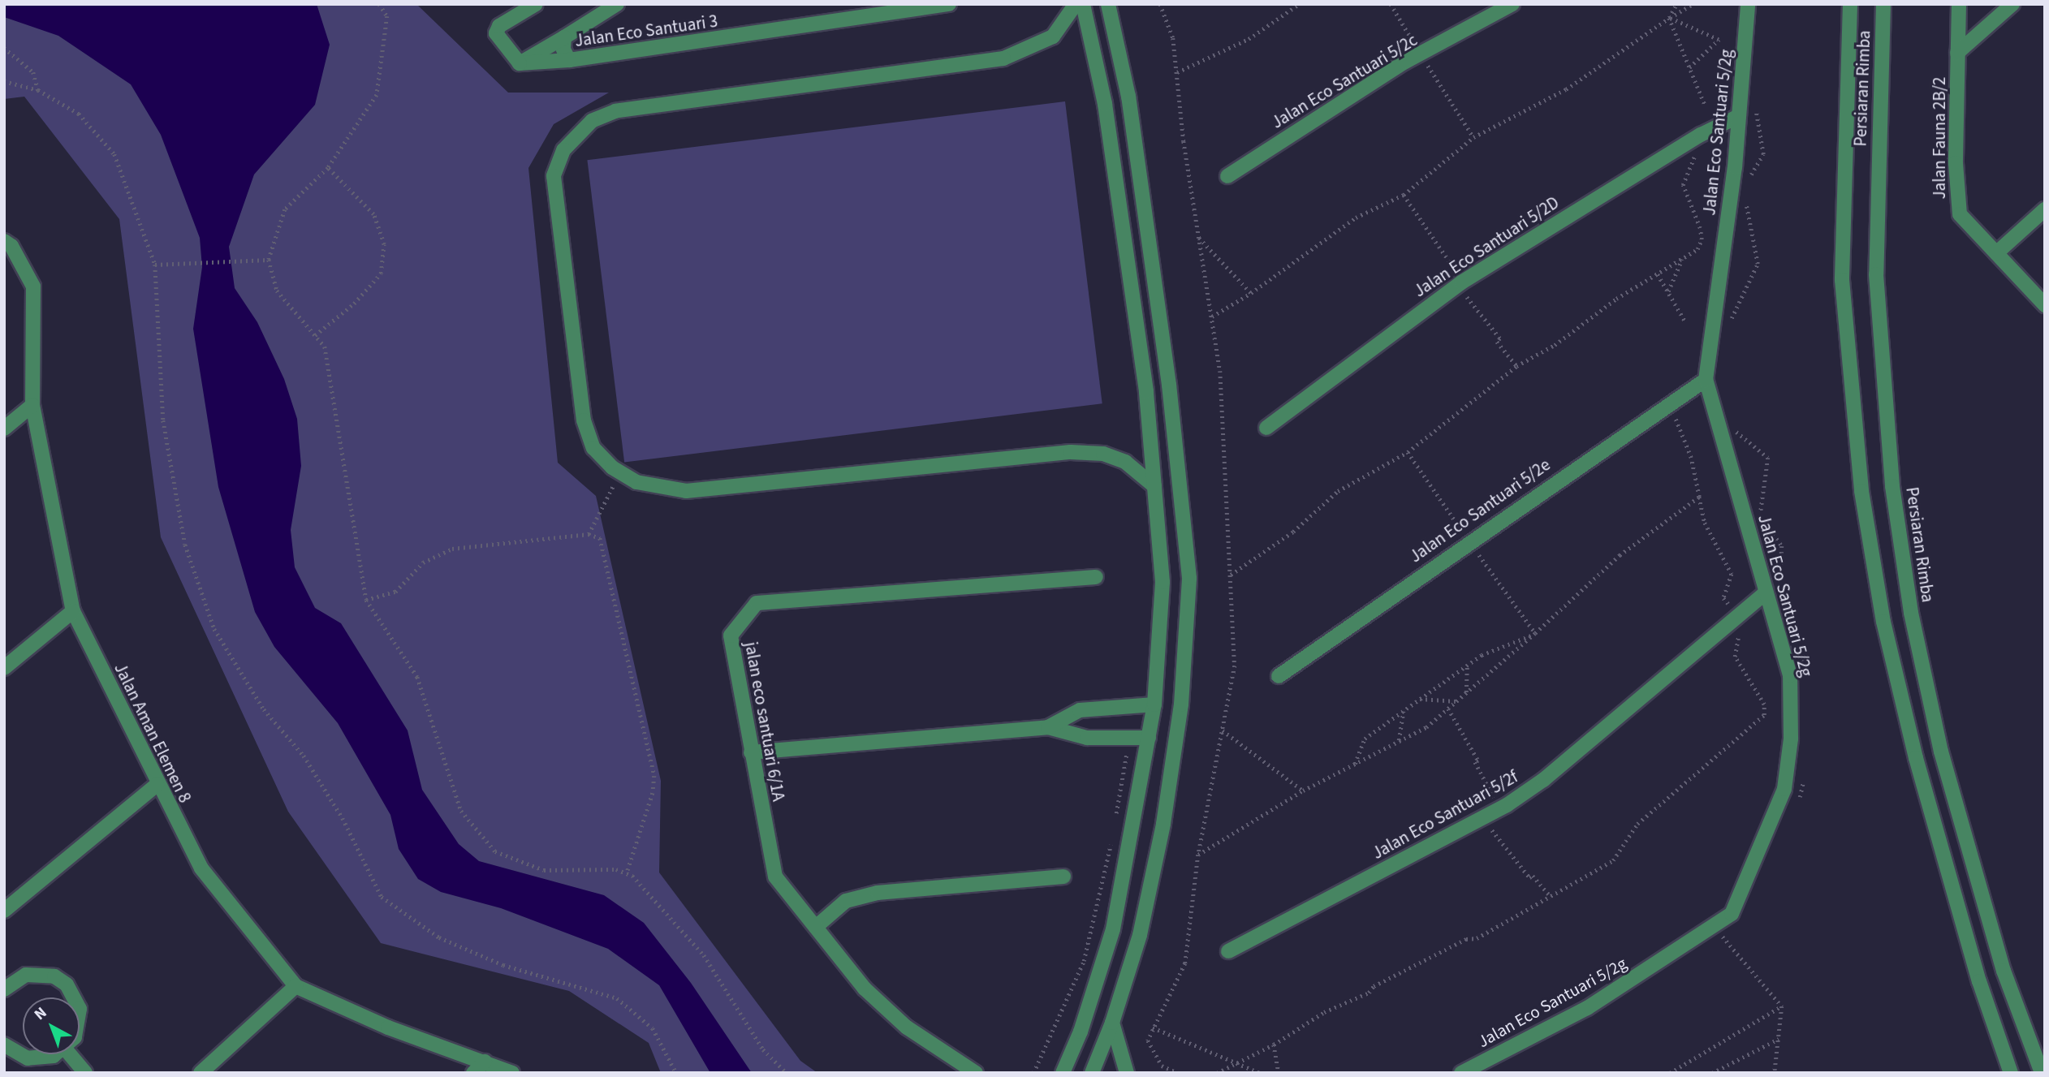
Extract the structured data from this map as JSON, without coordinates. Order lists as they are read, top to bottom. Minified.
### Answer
{"streets":{"street":["Jalan Eco Santuari 3","Jalan Eco Santuari 5/2c","Persiaran Rimba","Jalan Eco Santuari 5/2g","Jalan Fauna 2B/2","Jalan Eco Santuari 5/2D","Jalan Eco Santuari 5/2e","jalan eco santuari 6/1A","Jalan Aman Elemen 8","Jalan Eco Santuari 5/2f"]},"crossings":[["Jalan Eco Santuari 5/2g","Jalan Eco Santuari 5/2D"],["Jalan Eco Santuari 5/2g","Jalan Eco Santuari 5/2e"],["Jalan Eco Santuari 5/2g","Jalan Eco Santuari 5/2f"]],"north":"top left"}
